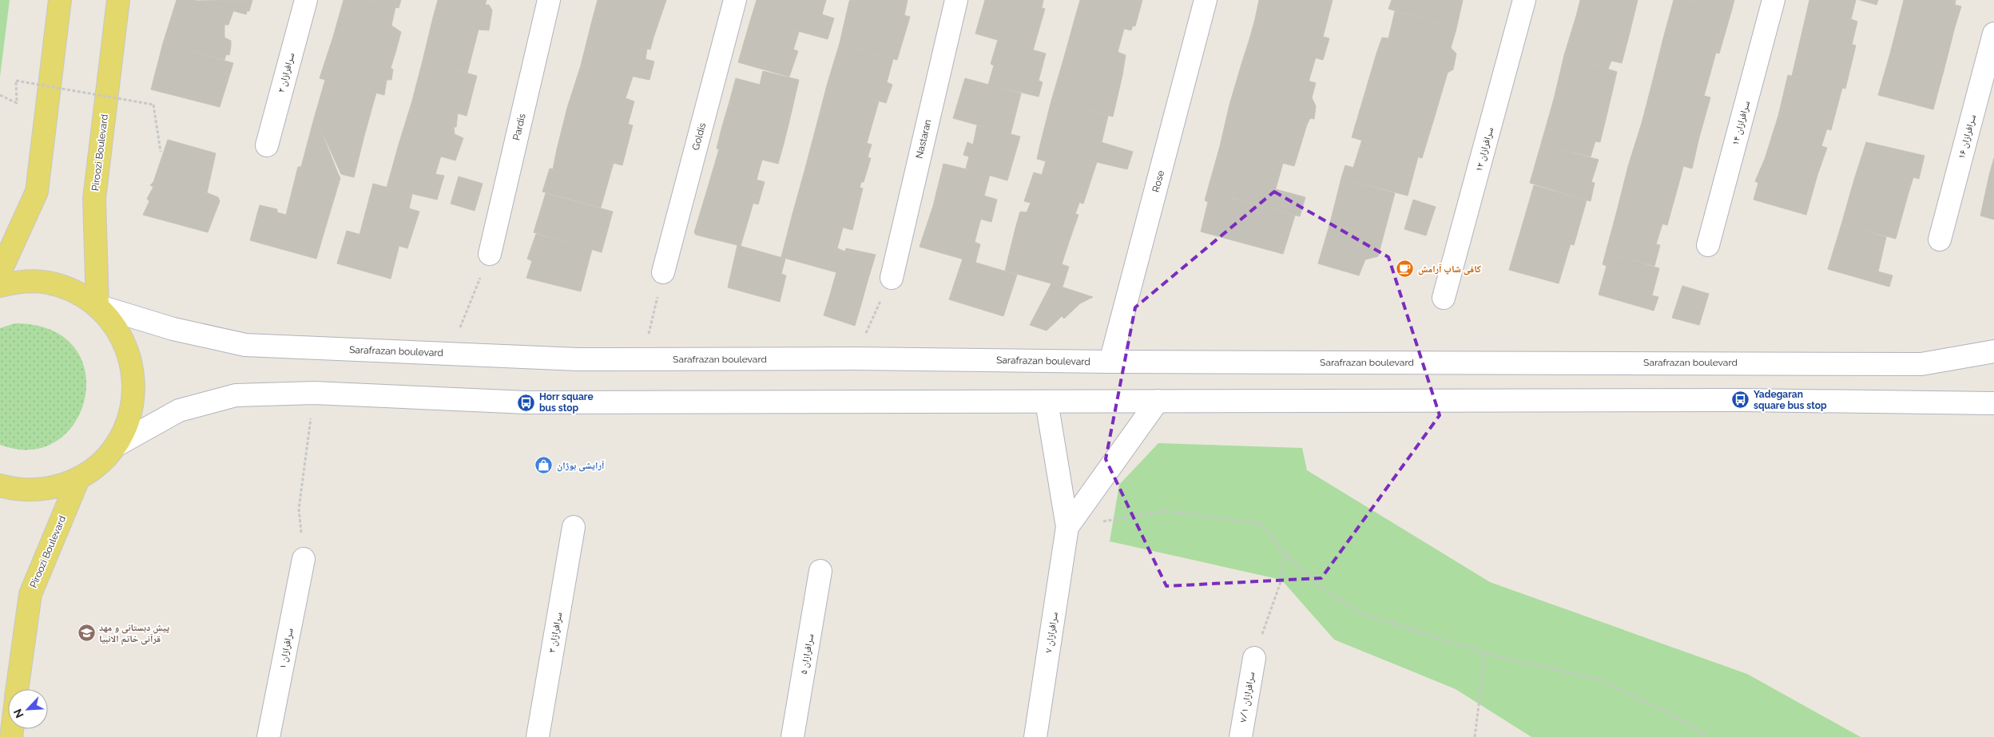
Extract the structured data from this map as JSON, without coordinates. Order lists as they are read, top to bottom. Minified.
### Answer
{"streets":{"main road":["سرافرازان ۲","سرافرازان ۱۴","Pardis","Goldis","سرافرازان ۱۶","Nastaran","سرافرازان ۱۲","Piroozi Boulevard","Rose","Sarafrazan boulevard","سرافرازان ۳","سرافرازان ۷","سرافرازان ۱","سرافرازان ۵","سرافرازان ۷/۱"]},"crossings":[["Piroozi Boulevard","Sarafrazan boulevard"],["Rose","Sarafrazan boulevard"]],"places":{"cafe":["کافی شاپ آرامش"],"bus stop":["Yadegaran square bus stop","Horr square bus stop"],"shop":["آرایشی بوژان"],"school or university":["پیش دبستانی و مهد قرآنی خاتم الانبیا"]},"north":"bottom left"}
